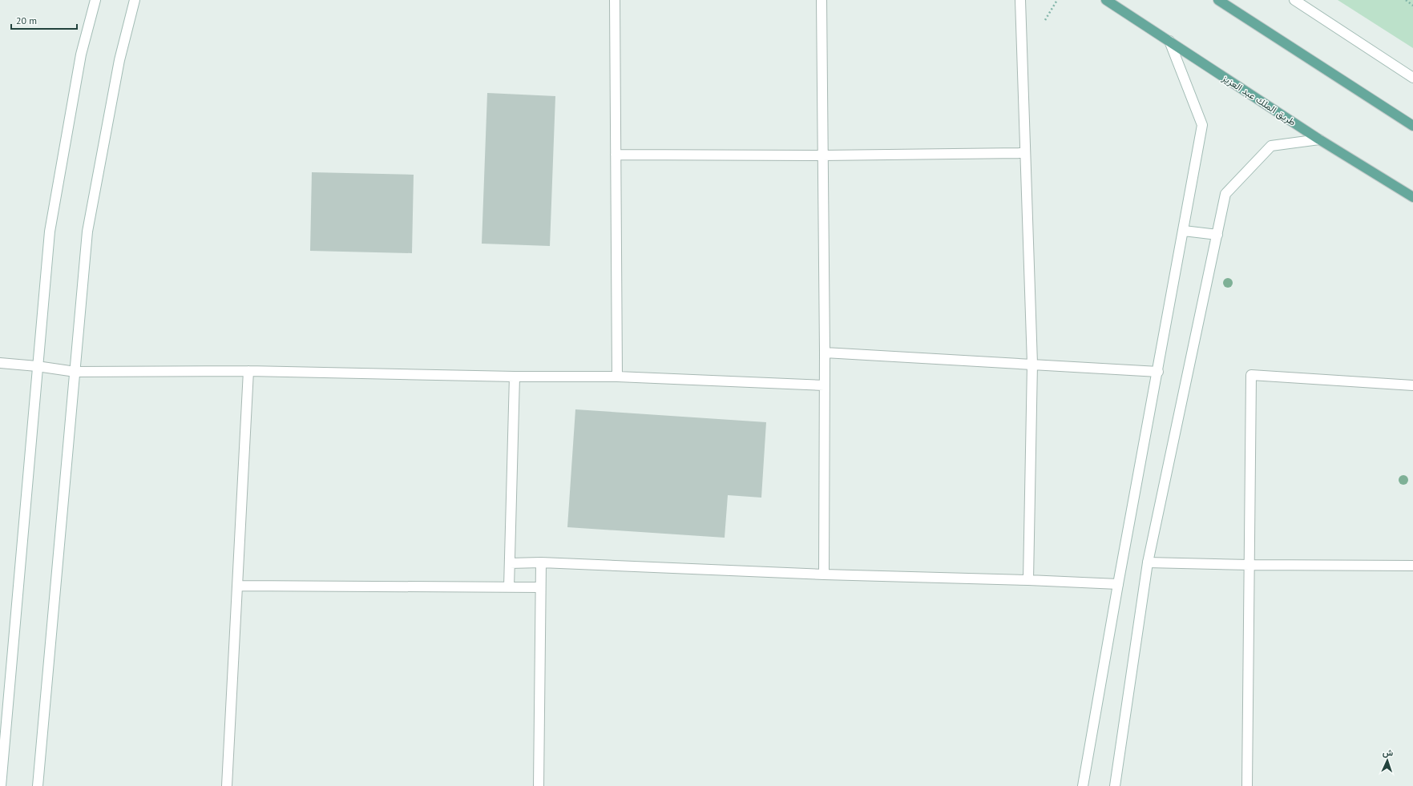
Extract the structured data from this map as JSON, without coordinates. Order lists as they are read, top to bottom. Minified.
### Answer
{"streets":{"main road":["طريق الملك عبد العزيز"]},"scale_bar":"20 m","north":"top"}
